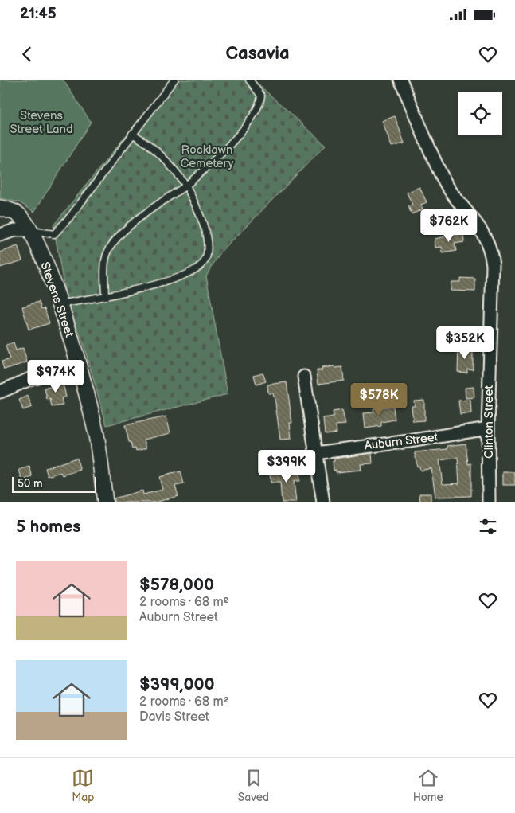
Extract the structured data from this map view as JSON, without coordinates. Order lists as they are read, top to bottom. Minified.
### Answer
{"streets":{"street":["Stevens Street","Clinton Street","Auburn Street"]},"crossings":[["Clinton Street","Auburn Street"]],"parks":["Stevens Street Land","Rocklawn Cemetery"],"scale_bar":"50 m","page":{"status":"21:45","header":"Casavia","price":["$762K","$352K","$974K","$578K","$399K"],"scale":"50 m","heading":"5 homes","list":[{"name":"$578,000","note":"2 rooms · 68 m² · Auburn Street"},{"name":"$399,000","note":"2 rooms · 68 m² · Davis Street"}],"tabs":["Map","Saved","Home"]}}
